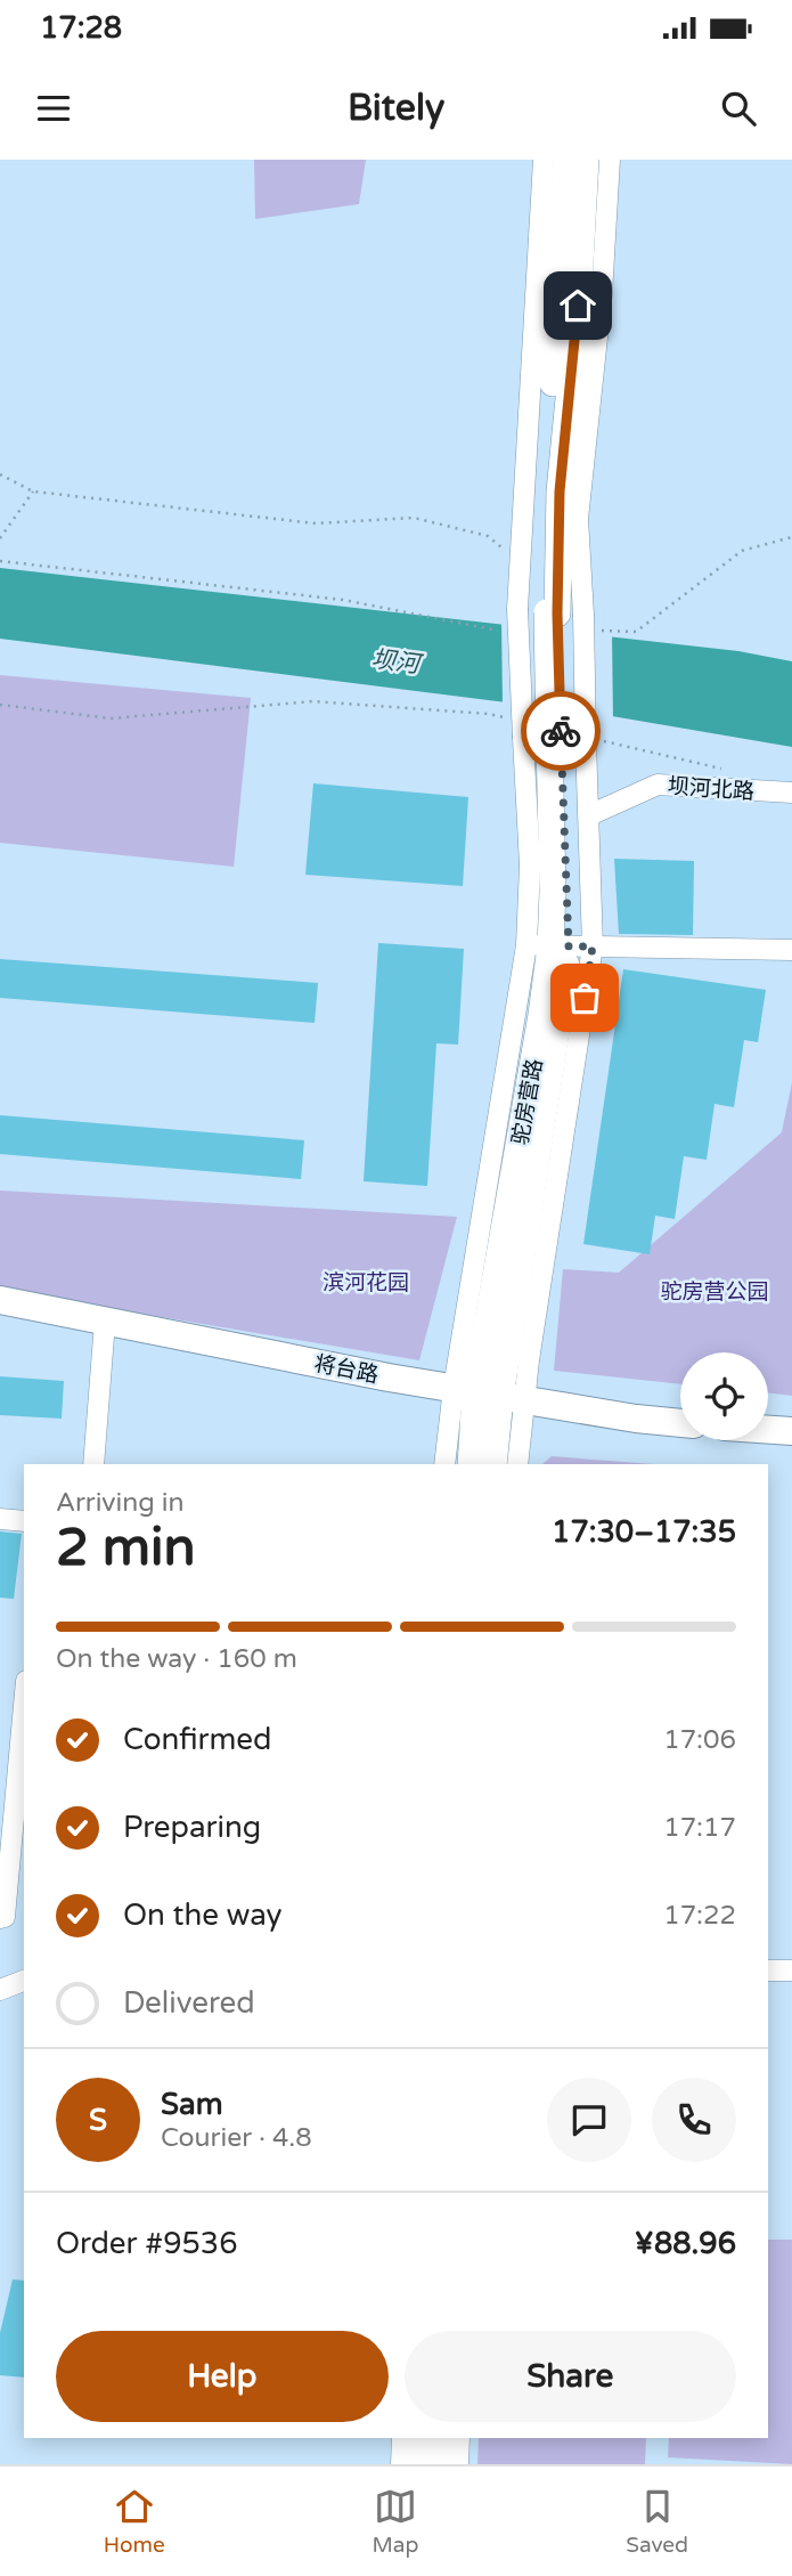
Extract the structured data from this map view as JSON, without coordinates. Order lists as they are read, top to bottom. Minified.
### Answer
{"streets":{"main road":["将台路"],"street":["坝河北路","驼房营路"]},"crossings":[["驼房营路","将台路"]],"water":["坝河"],"parks":["滨河花园","驼房营公园"],"page":{"status":"17:28","header":"Bitely","heading":["2 min","Arriving in","17:30–17:35"],"panel":["Sam","Courier · 4.8","Order #9536","¥88.96"],"bar":"On the way · 160 m","list":[["Confirmed","17:06"],["Preparing","17:17"],["On the way","17:22"],"Delivered"],"round":"S","buttons":["Help","Share"],"tabs":["Home","Map","Saved"]}}
